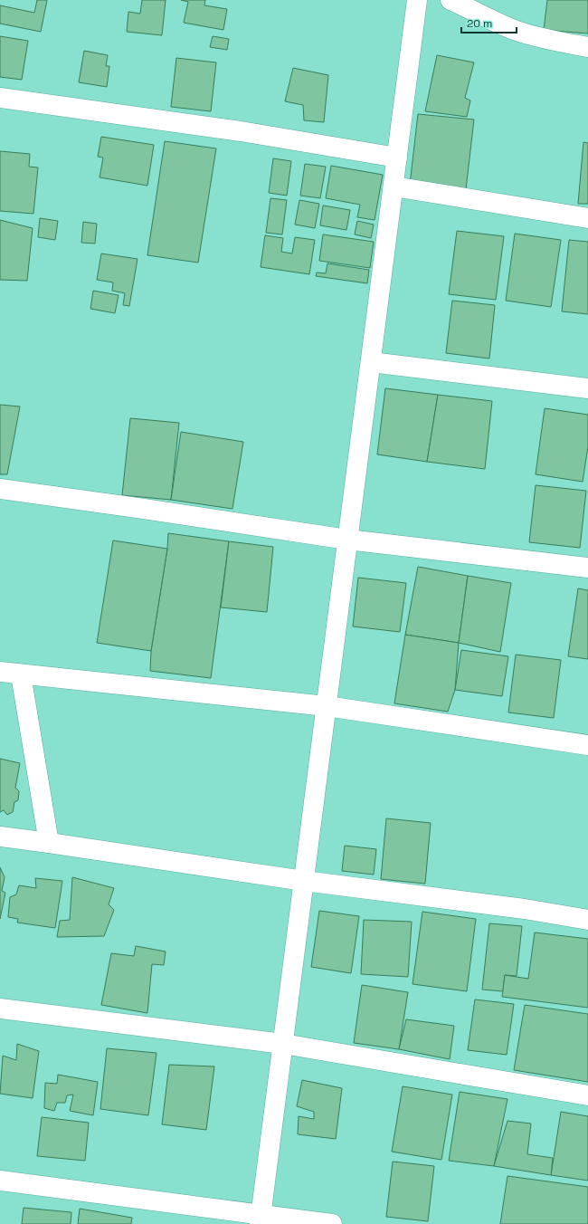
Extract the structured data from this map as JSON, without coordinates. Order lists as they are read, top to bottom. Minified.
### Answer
{"scale_bar":"20 m"}
